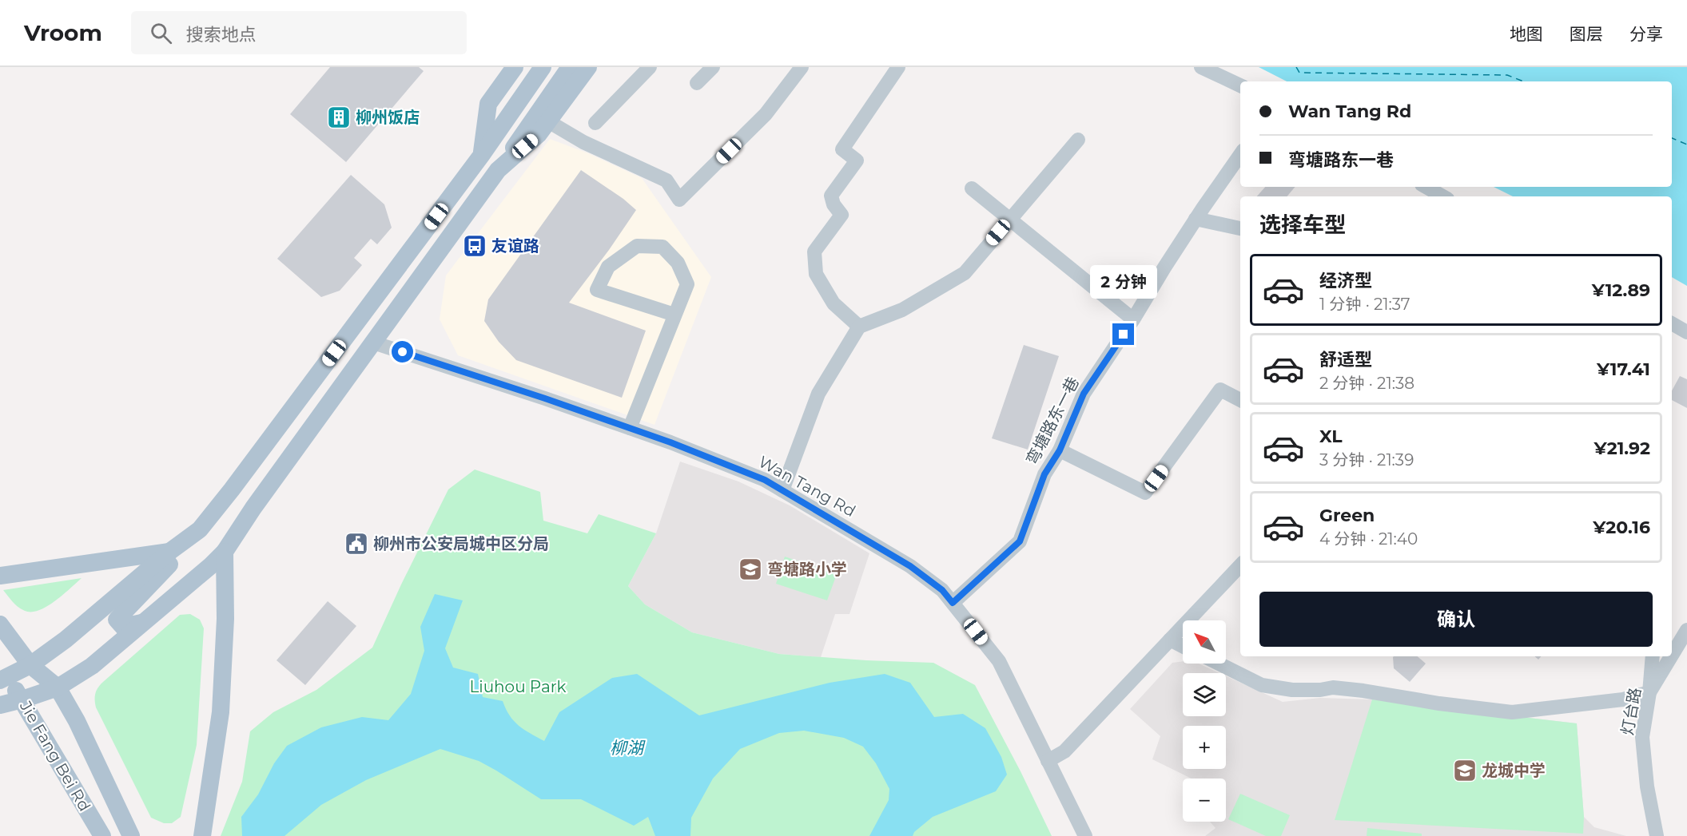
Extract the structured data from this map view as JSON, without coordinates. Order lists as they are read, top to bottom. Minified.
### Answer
{"streets":{"main road":["Jie Fang Bei Rd"],"street":["弯塘路东一巷","Wan Tang Rd","灯台路"]},"crossings":[["弯塘路东一巷","Wan Tang Rd"]],"water":["柳湖"],"parks":["Liuhou Park"],"places":{"building":["柳州饭店"],"bus stop":["友谊路"],"public building":["柳州市公安局城中区分局"],"school or university":["弯塘路小学","龙城中学"]},"north":"top left","page":{"header":"Vroom","search":"搜索地点","nav":["地图","图层","分享"],"banner":["Wan Tang Rd","弯塘路东一巷"],"heading":"选择车型","list":[{"name":"经济型","note":"1 分钟 · 21:37","value":"¥12.89"},{"name":"舒适型","note":"2 分钟 · 21:38","value":"¥17.41"},{"name":"XL","note":"3 分钟 · 21:39","value":"¥21.92"},{"name":"Green","note":"4 分钟 · 21:40","value":"¥20.16"}],"bubble":"2 分钟","buttons":"确认","map_buttons":["+","−"]}}
